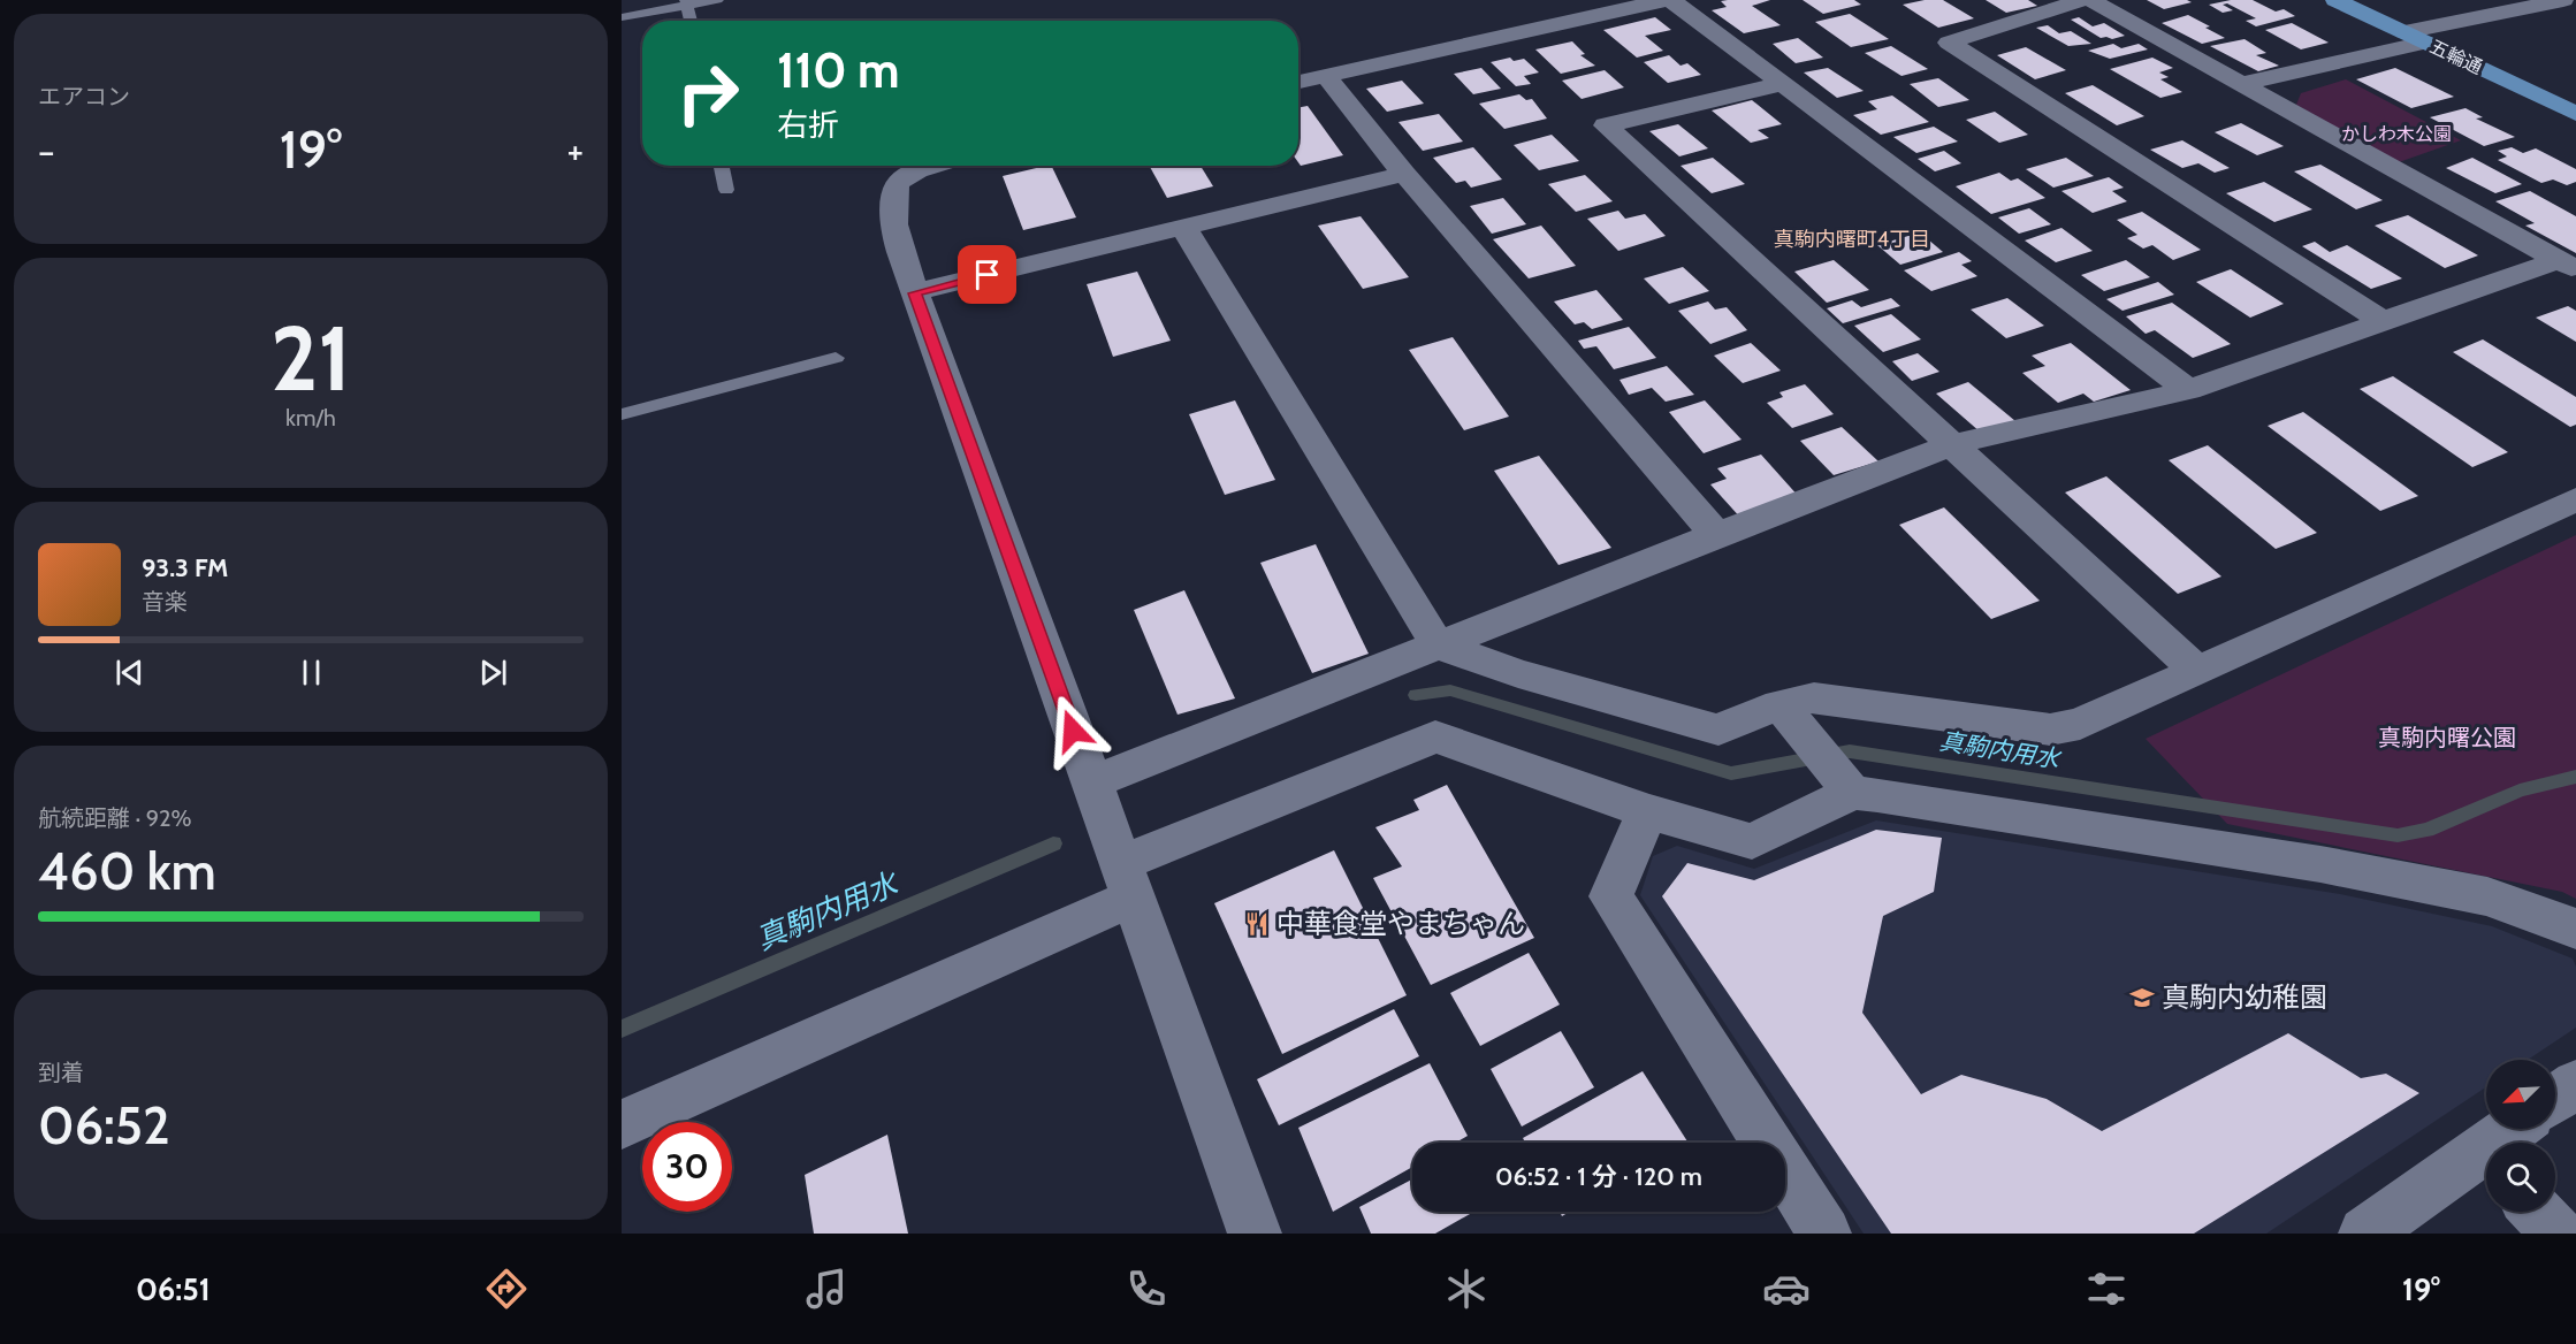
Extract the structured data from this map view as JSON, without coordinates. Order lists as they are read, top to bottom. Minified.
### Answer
{"streets":{"main road":["五輪通"]},"districts":["真駒内曙町4丁目"],"water":["真駒内用水"],"parks":["かしわ木公園","真駒内曙公園"],"places":{"restaurant":["中華食堂やまちゃん"],"school or university":["真駒内幼稚園"]},"north":"bottom left","page":{"tile":["エアコン",["21","km/h"],["航続距離 · 92%","460 km"],["到着","06:52"]],"turn":["110 m","右折"],"heat":["−","19°","+"],"song":["93.3 FM","音楽"],"limit":"30","trip":"06:52 · 1 分 · 120 m","tabs":["06:51","19°"]}}
